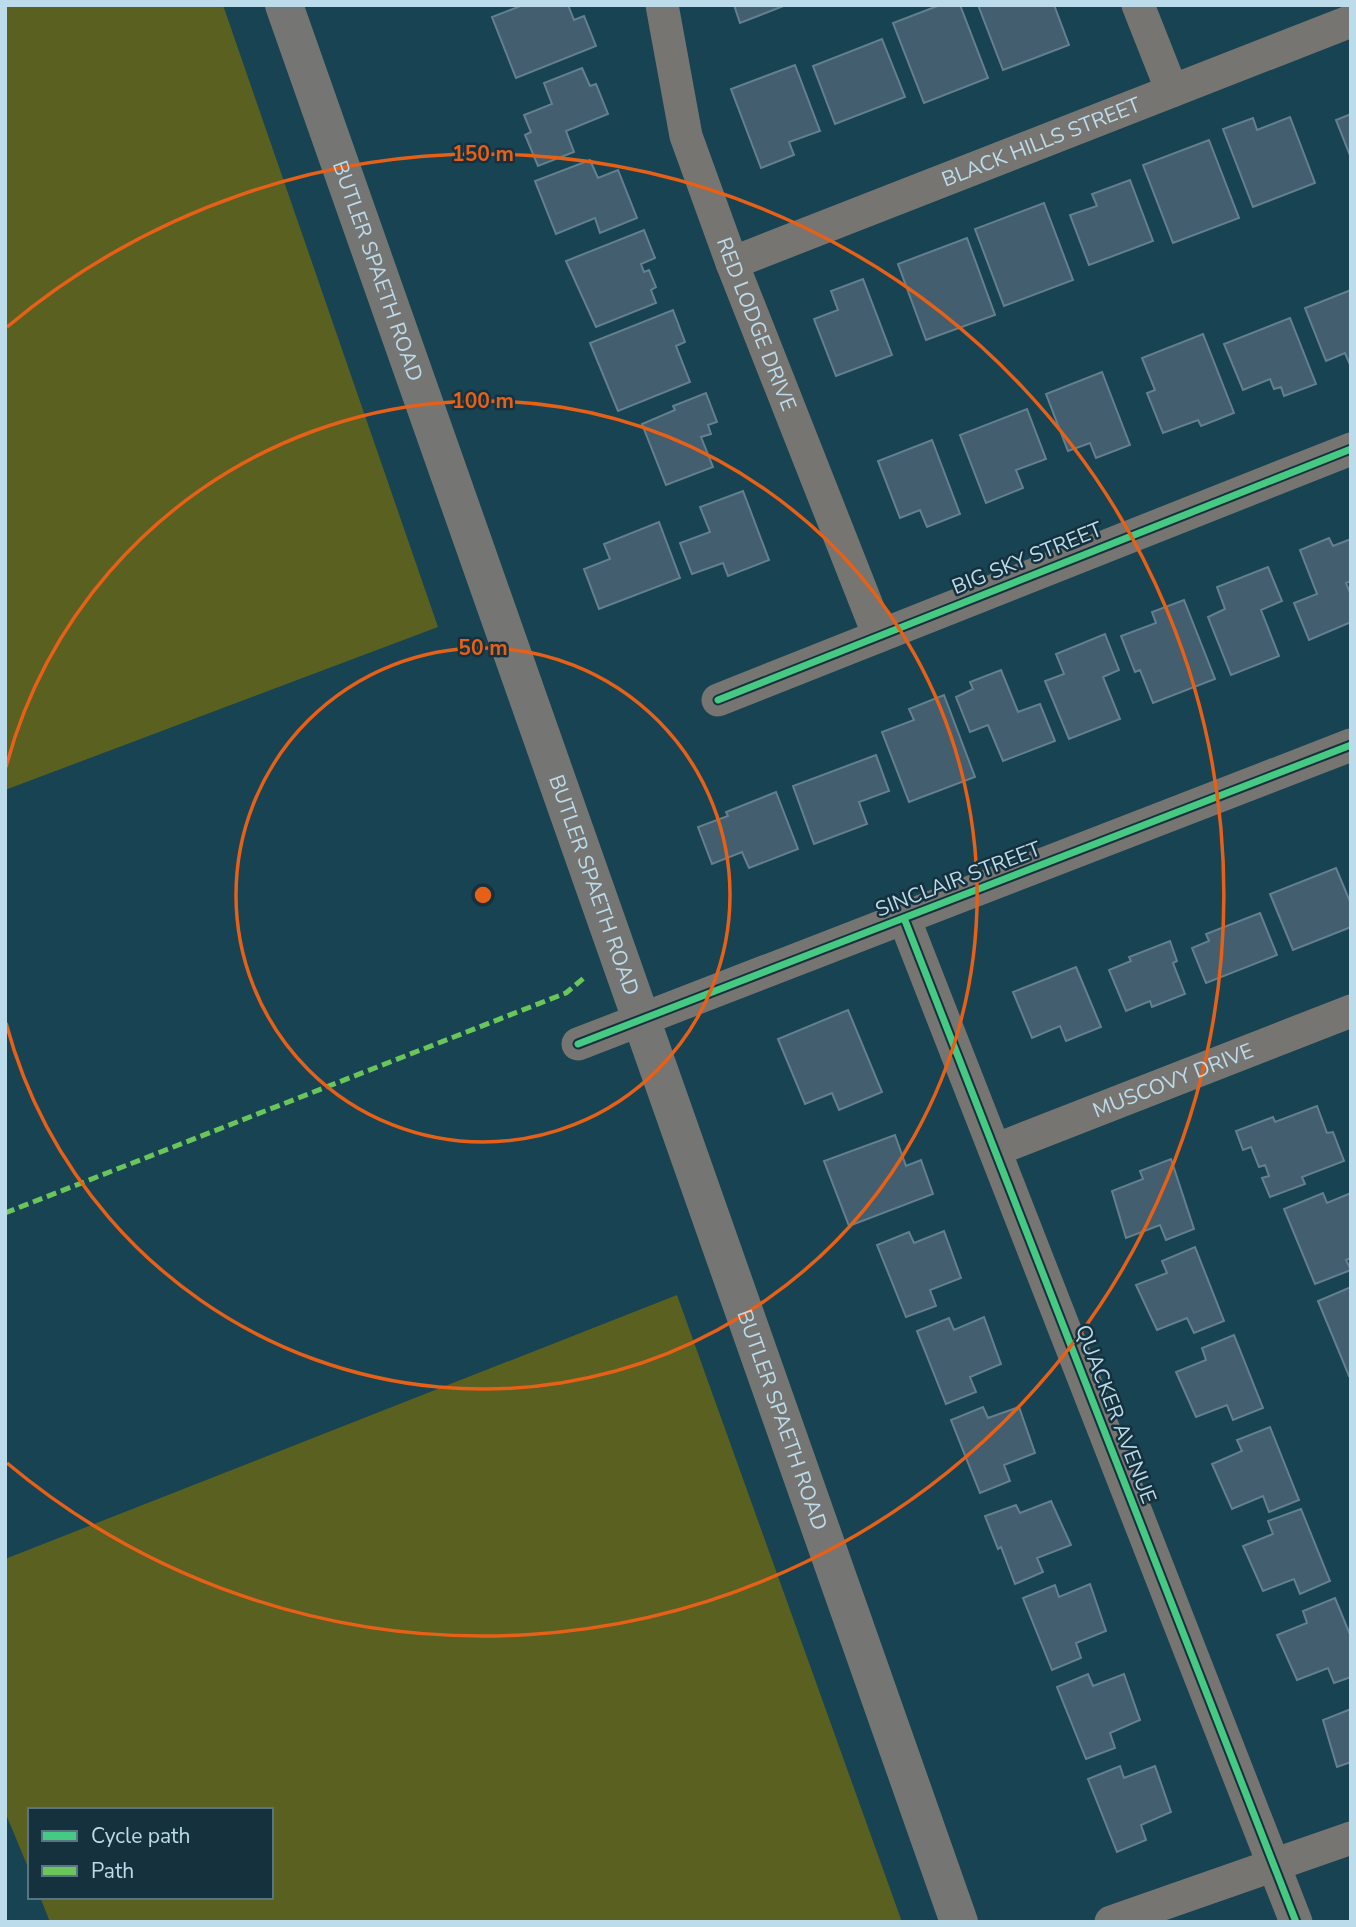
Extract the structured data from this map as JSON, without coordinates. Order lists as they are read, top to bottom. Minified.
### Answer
{"streets":{"main road":["BUTLER SPAETH ROAD"],"street":["BLACK HILLS STREET","RED LODGE DRIVE","BIG SKY STREET","SINCLAIR STREET","MUSCOVY DRIVE","QUACKER AVENUE"]},"crossings":[["BLACK HILLS STREET","RED LODGE DRIVE"],["BUTLER SPAETH ROAD","SINCLAIR STREET"],["RED LODGE DRIVE","BIG SKY STREET"],["SINCLAIR STREET","QUACKER AVENUE"],["MUSCOVY DRIVE","QUACKER AVENUE"]],"legend":["Cycle path","Path"],"rings":["150 m","100 m","50 m"]}
